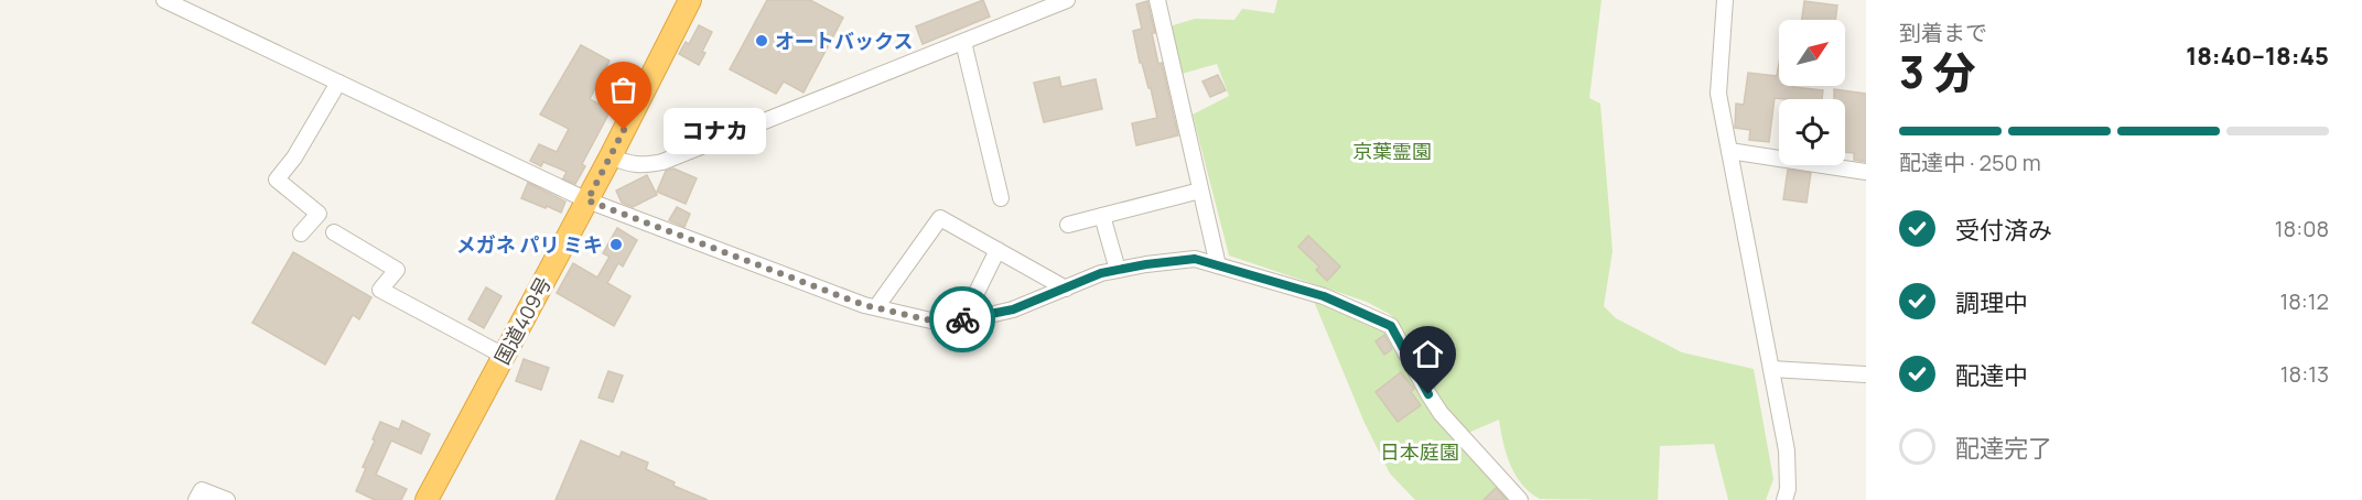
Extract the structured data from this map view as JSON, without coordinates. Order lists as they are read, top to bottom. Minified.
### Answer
{"streets":{"highway":["国道409号"]},"parks":["京葉霊園","日本庭園"],"places":["オートバックス","コナカ","メガネ パリ ミキ"],"north":"top right","page":{"heading":["3 分","到着まで","18:40–18:45"],"bubble":"コナカ","bar":"配達中 · 250 m","list":[["受付済み","18:08"],["調理中","18:12"],["配達中","18:13"],"配達完了"]}}
